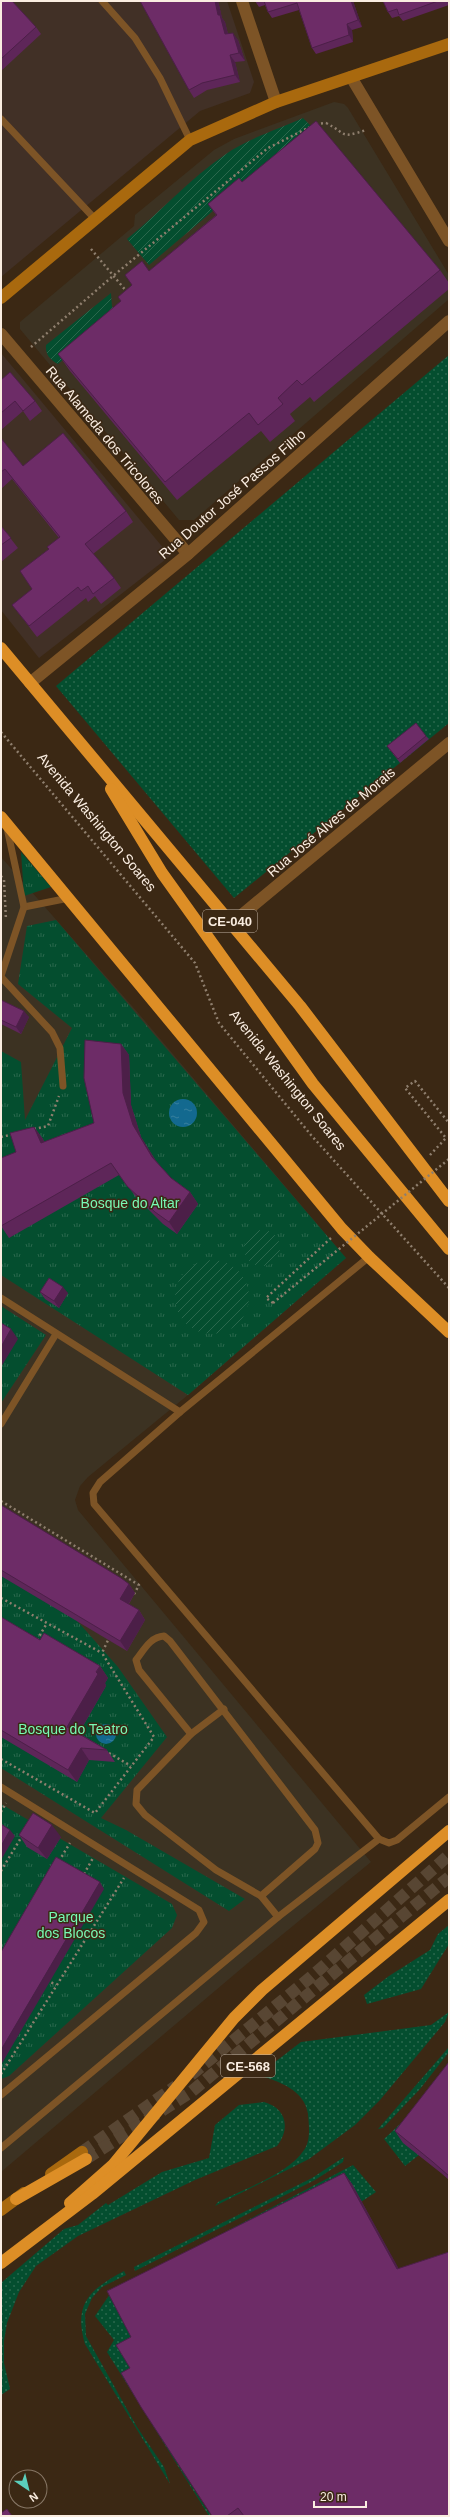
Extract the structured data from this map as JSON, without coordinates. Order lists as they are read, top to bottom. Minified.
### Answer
{"streets":{"highway":["CE-040","CE-568"],"street":["Rua Alameda dos Tricolores","Rua Doutor José Passos Filho","Rua José Alves de Morais"],"path":["Avenida Washington Soares"]},"crossings":[["Rua Alameda dos Tricolores","Rua Doutor José Passos Filho"],["Rua Doutor José Passos Filho","CE-040"],["Rua José Alves de Morais","CE-040"]],"parks":["Bosque do Altar","Bosque do Teatro","Parque dos Blocos"],"scale_bar":"20 m","north":"bottom right"}
